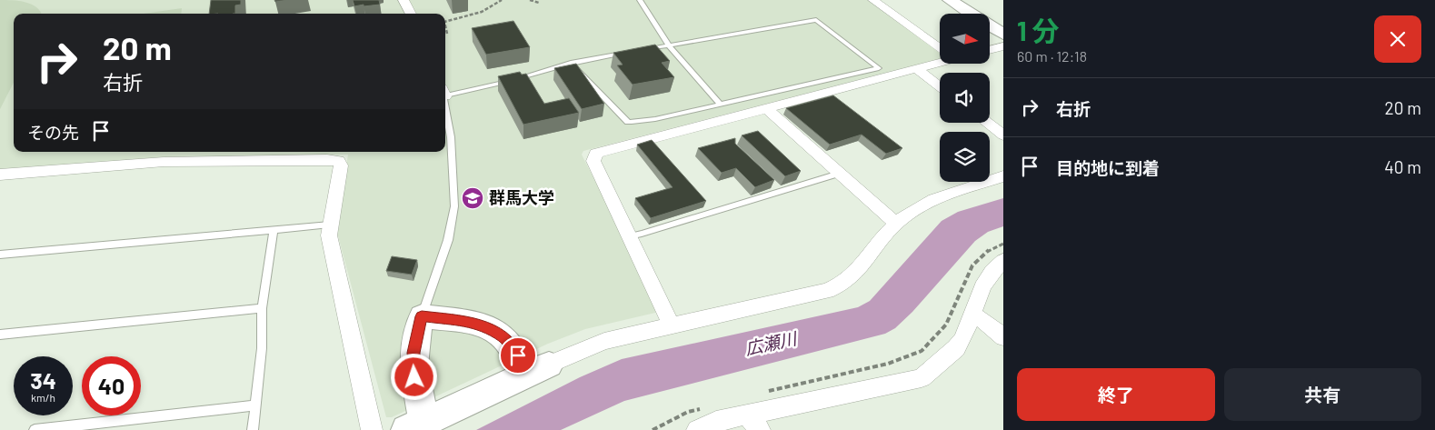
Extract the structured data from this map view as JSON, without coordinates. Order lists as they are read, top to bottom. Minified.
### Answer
{"water":["広瀬川"],"places":{"school or university":["群馬大学"]},"north":"right","page":{"heading":["1 分","60 m · 12:18"],"turn":["20 m","右折"],"list":[{"name":"右折","value":"20 m"},{"name":"目的地に到着","value":"40 m"}],"then":"その先","speed":"34 km/h","limit":"40","buttons":["終了","共有"]}}
